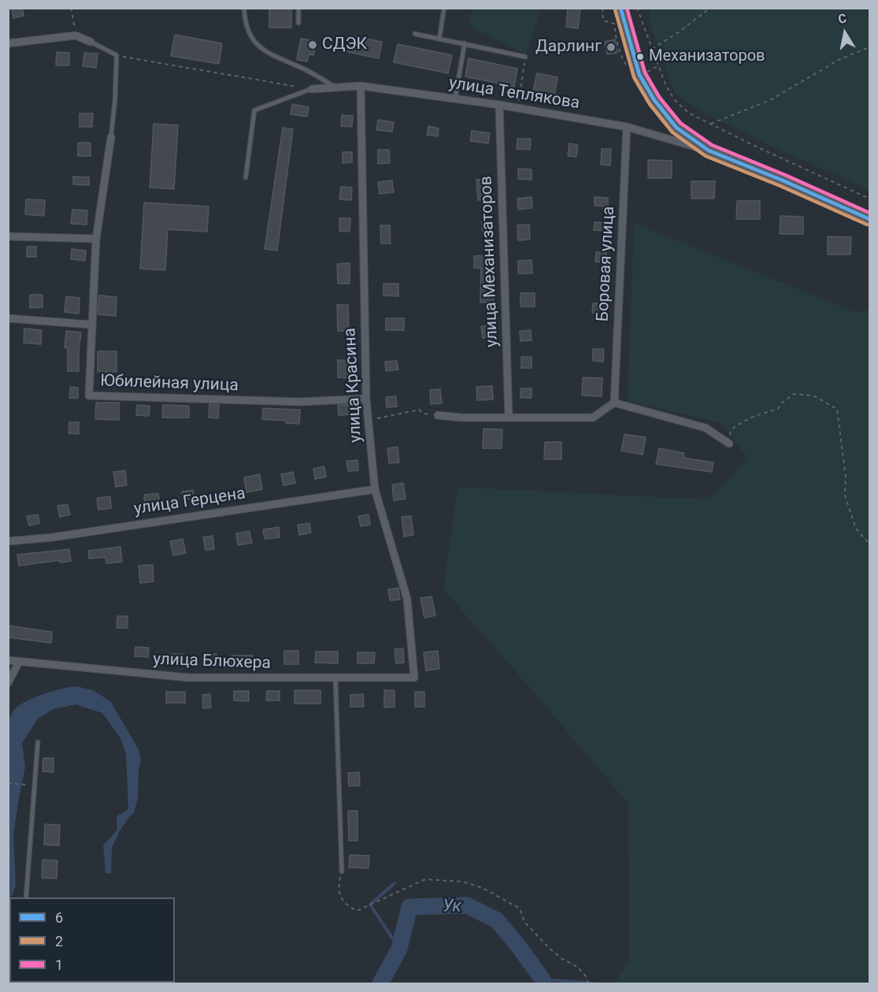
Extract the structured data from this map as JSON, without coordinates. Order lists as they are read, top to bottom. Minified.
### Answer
{"streets":{"street":["улица Теплякова","улица Механизаторов","Боровая улица","Юбилейная улица","улица Красина","улица Герцена","улица Блюхера"]},"crossings":[["улица Теплякова","улица Механизаторов"],["улица Теплякова","Боровая улица"],["улица Теплякова","улица Красина"],["Юбилейная улица","улица Красина"],["улица Красина","улица Герцена"],["улица Красина","улица Блюхера"]],"water":["Ук"],"places":["СДЭК","Дарлинг","Механизаторов"],"lines":["transit line 6","transit line 1","transit line 2"],"legend":["6","2","1"],"north":"top"}
